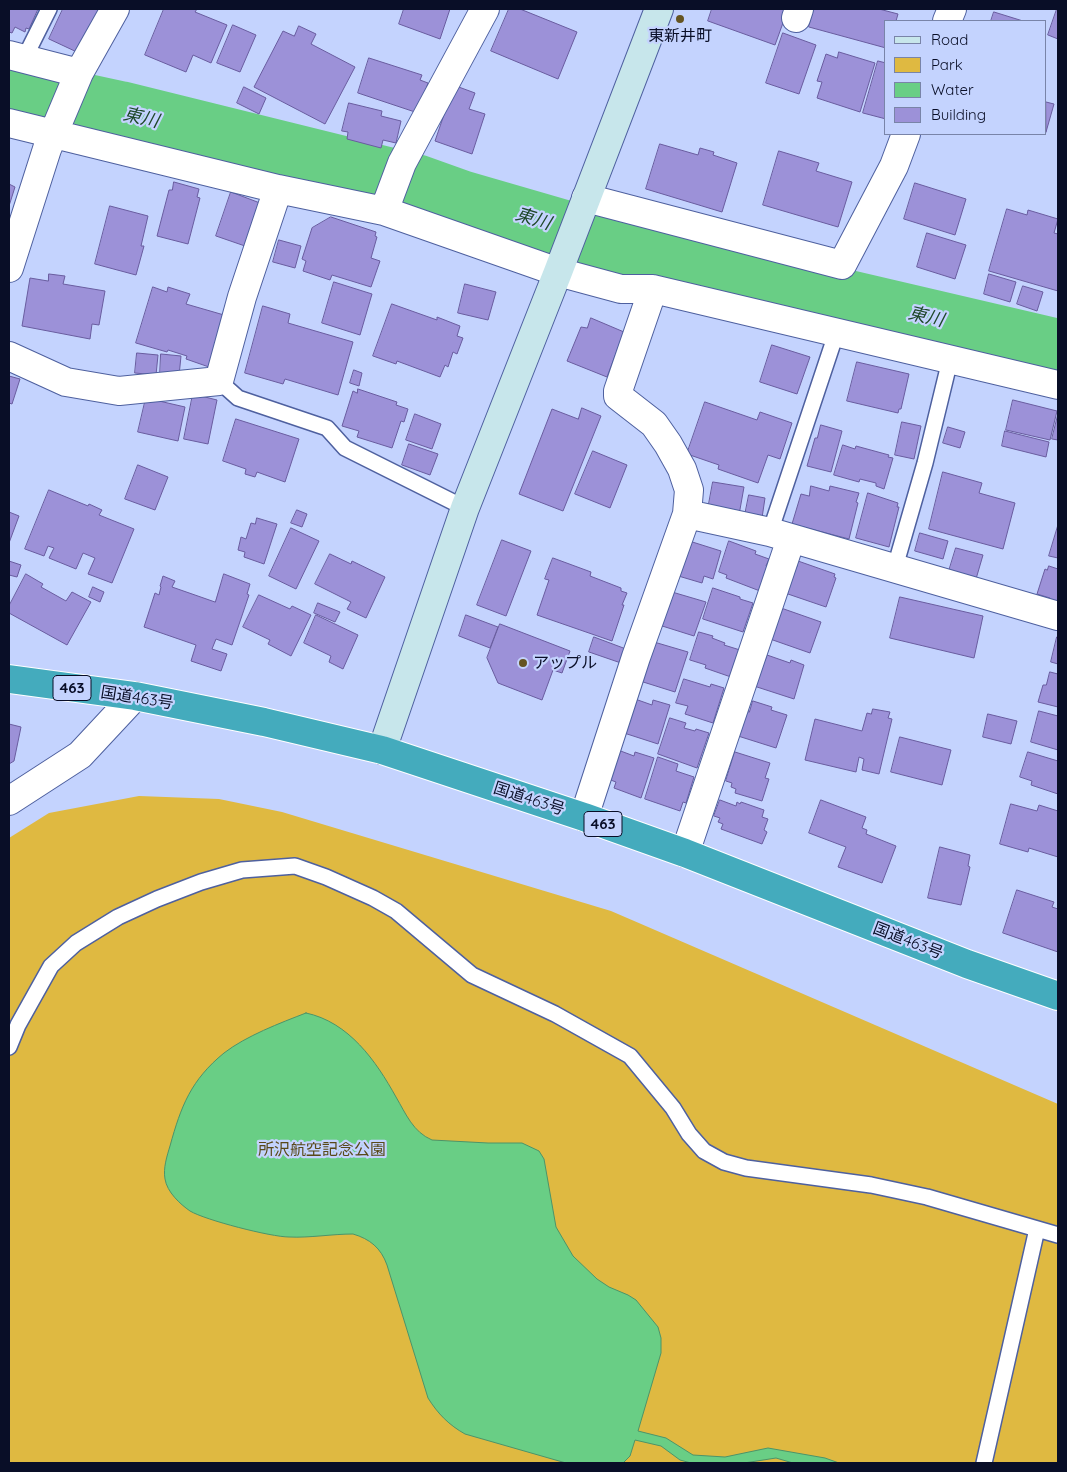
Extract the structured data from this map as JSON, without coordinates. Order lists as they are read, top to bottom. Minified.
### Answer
{"streets":{"highway":["463","国道463号"]},"water":["東川"],"parks":["所沢航空記念公園"],"places":["東新井町","アップル"],"legend":["Road","Park","Water","Building"]}
